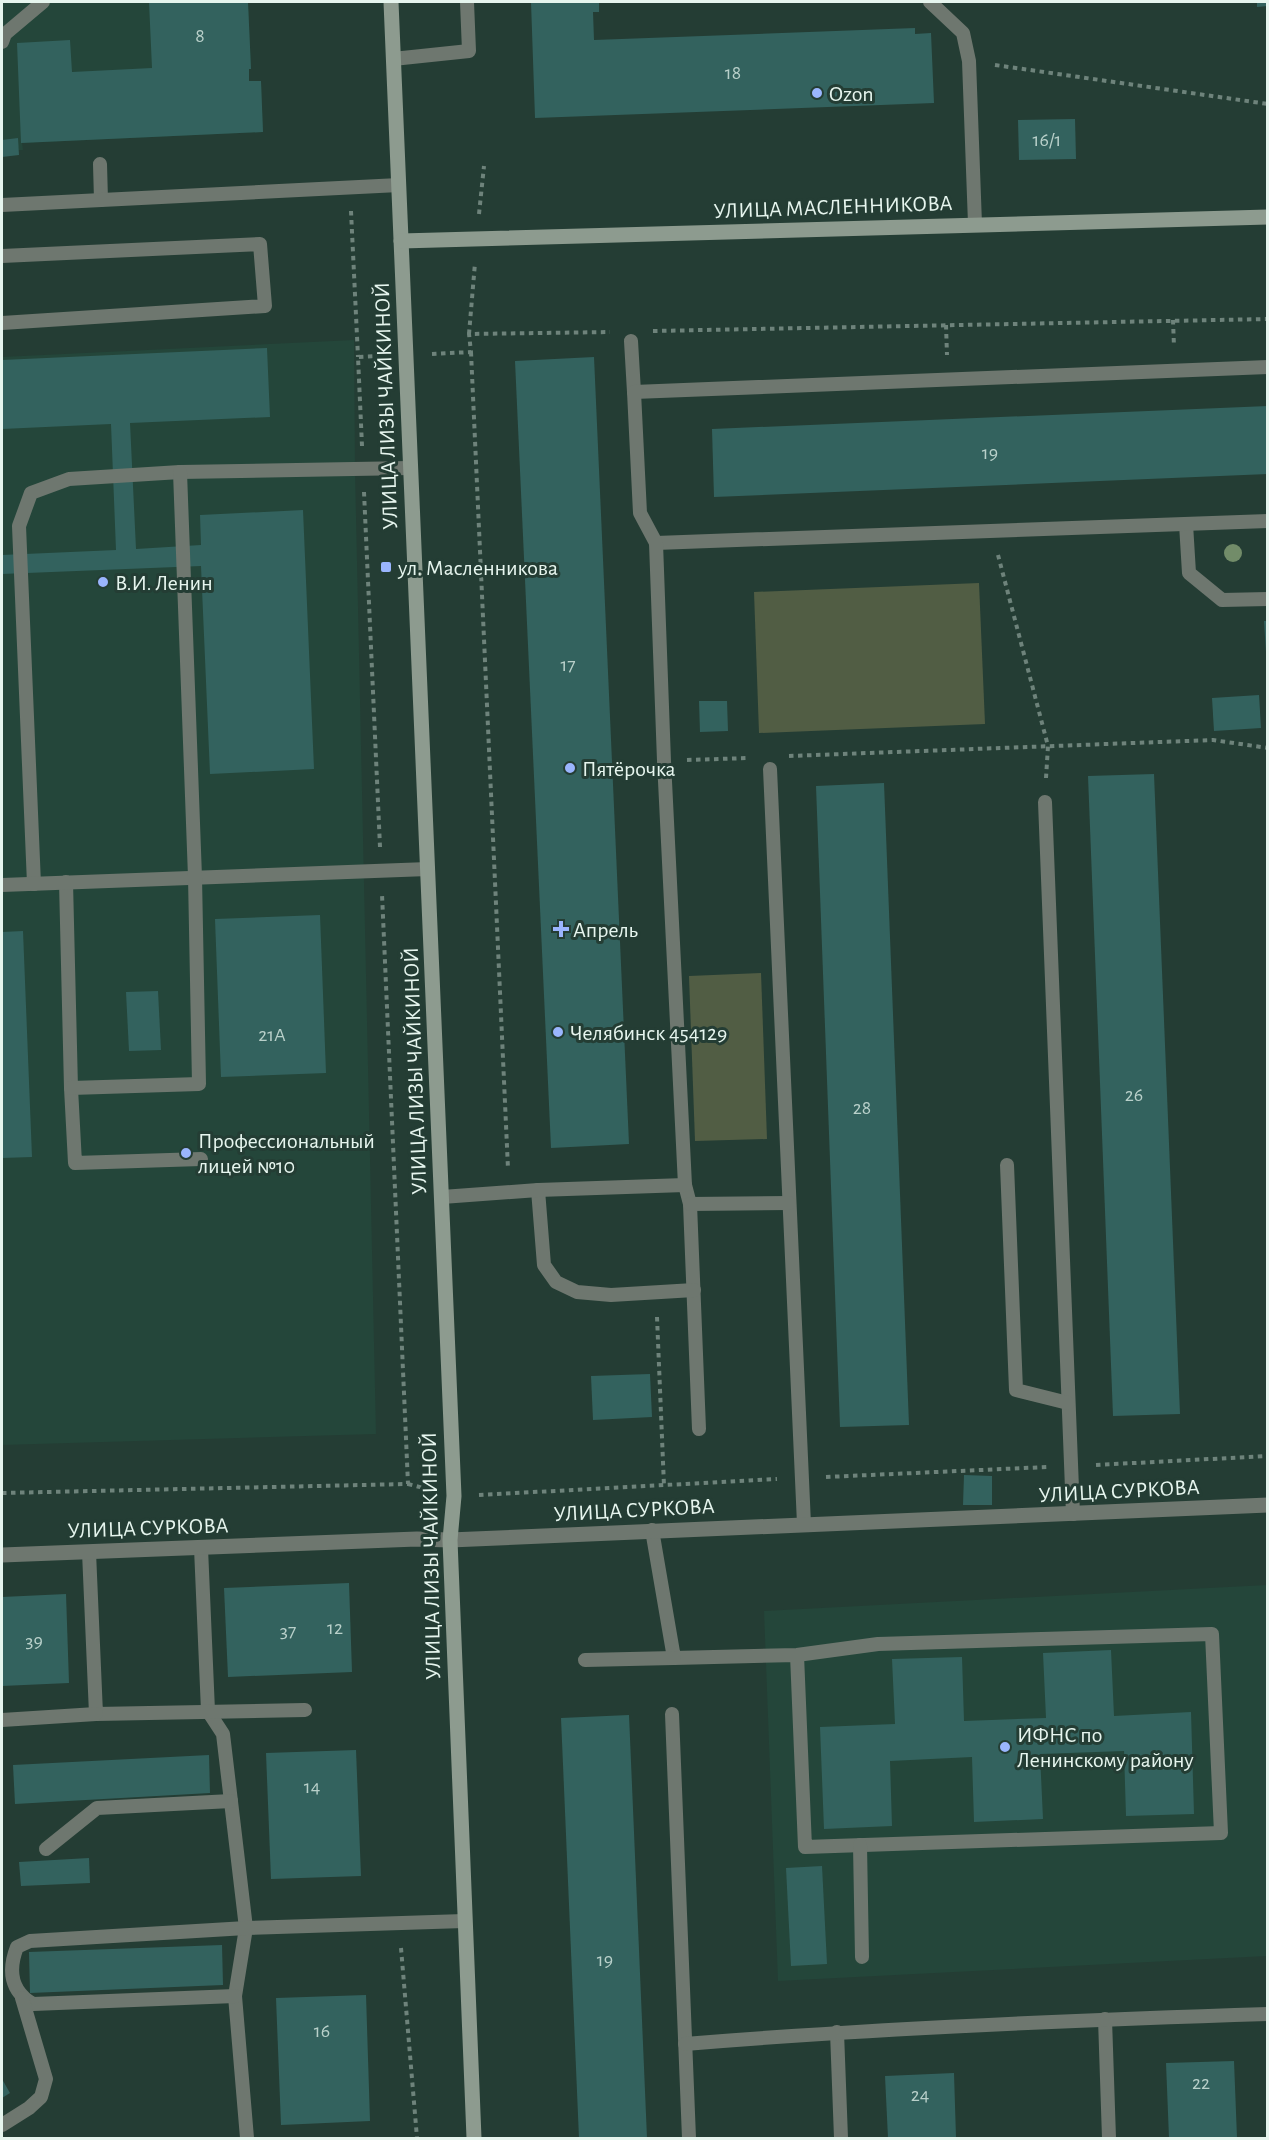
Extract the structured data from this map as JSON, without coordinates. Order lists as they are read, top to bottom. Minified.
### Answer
{"streets":{"street":["УЛИЦА МАСЛЕННИКОВА","УЛИЦА ЛИЗЫ ЧАЙКИНОЙ","УЛИЦА СУРКОВА"]},"crossings":[["УЛИЦА МАСЛЕННИКОВА","УЛИЦА ЛИЗЫ ЧАЙКИНОЙ"],["УЛИЦА ЛИЗЫ ЧАЙКИНОЙ","УЛИЦА СУРКОВА"]],"places":{"other":["Ozon","В.И. Ленин","Пятёрочка","Челябинск 454129","Профессиональный лицей №10","ИФНС по Ленинскому району"],"transit":["ул. Масленникова"],"health":["Апрель"]},"house_numbers":["8","18","16/1","19","17","21А","26","28","12","37","39","14","19","16","22","24"]}
